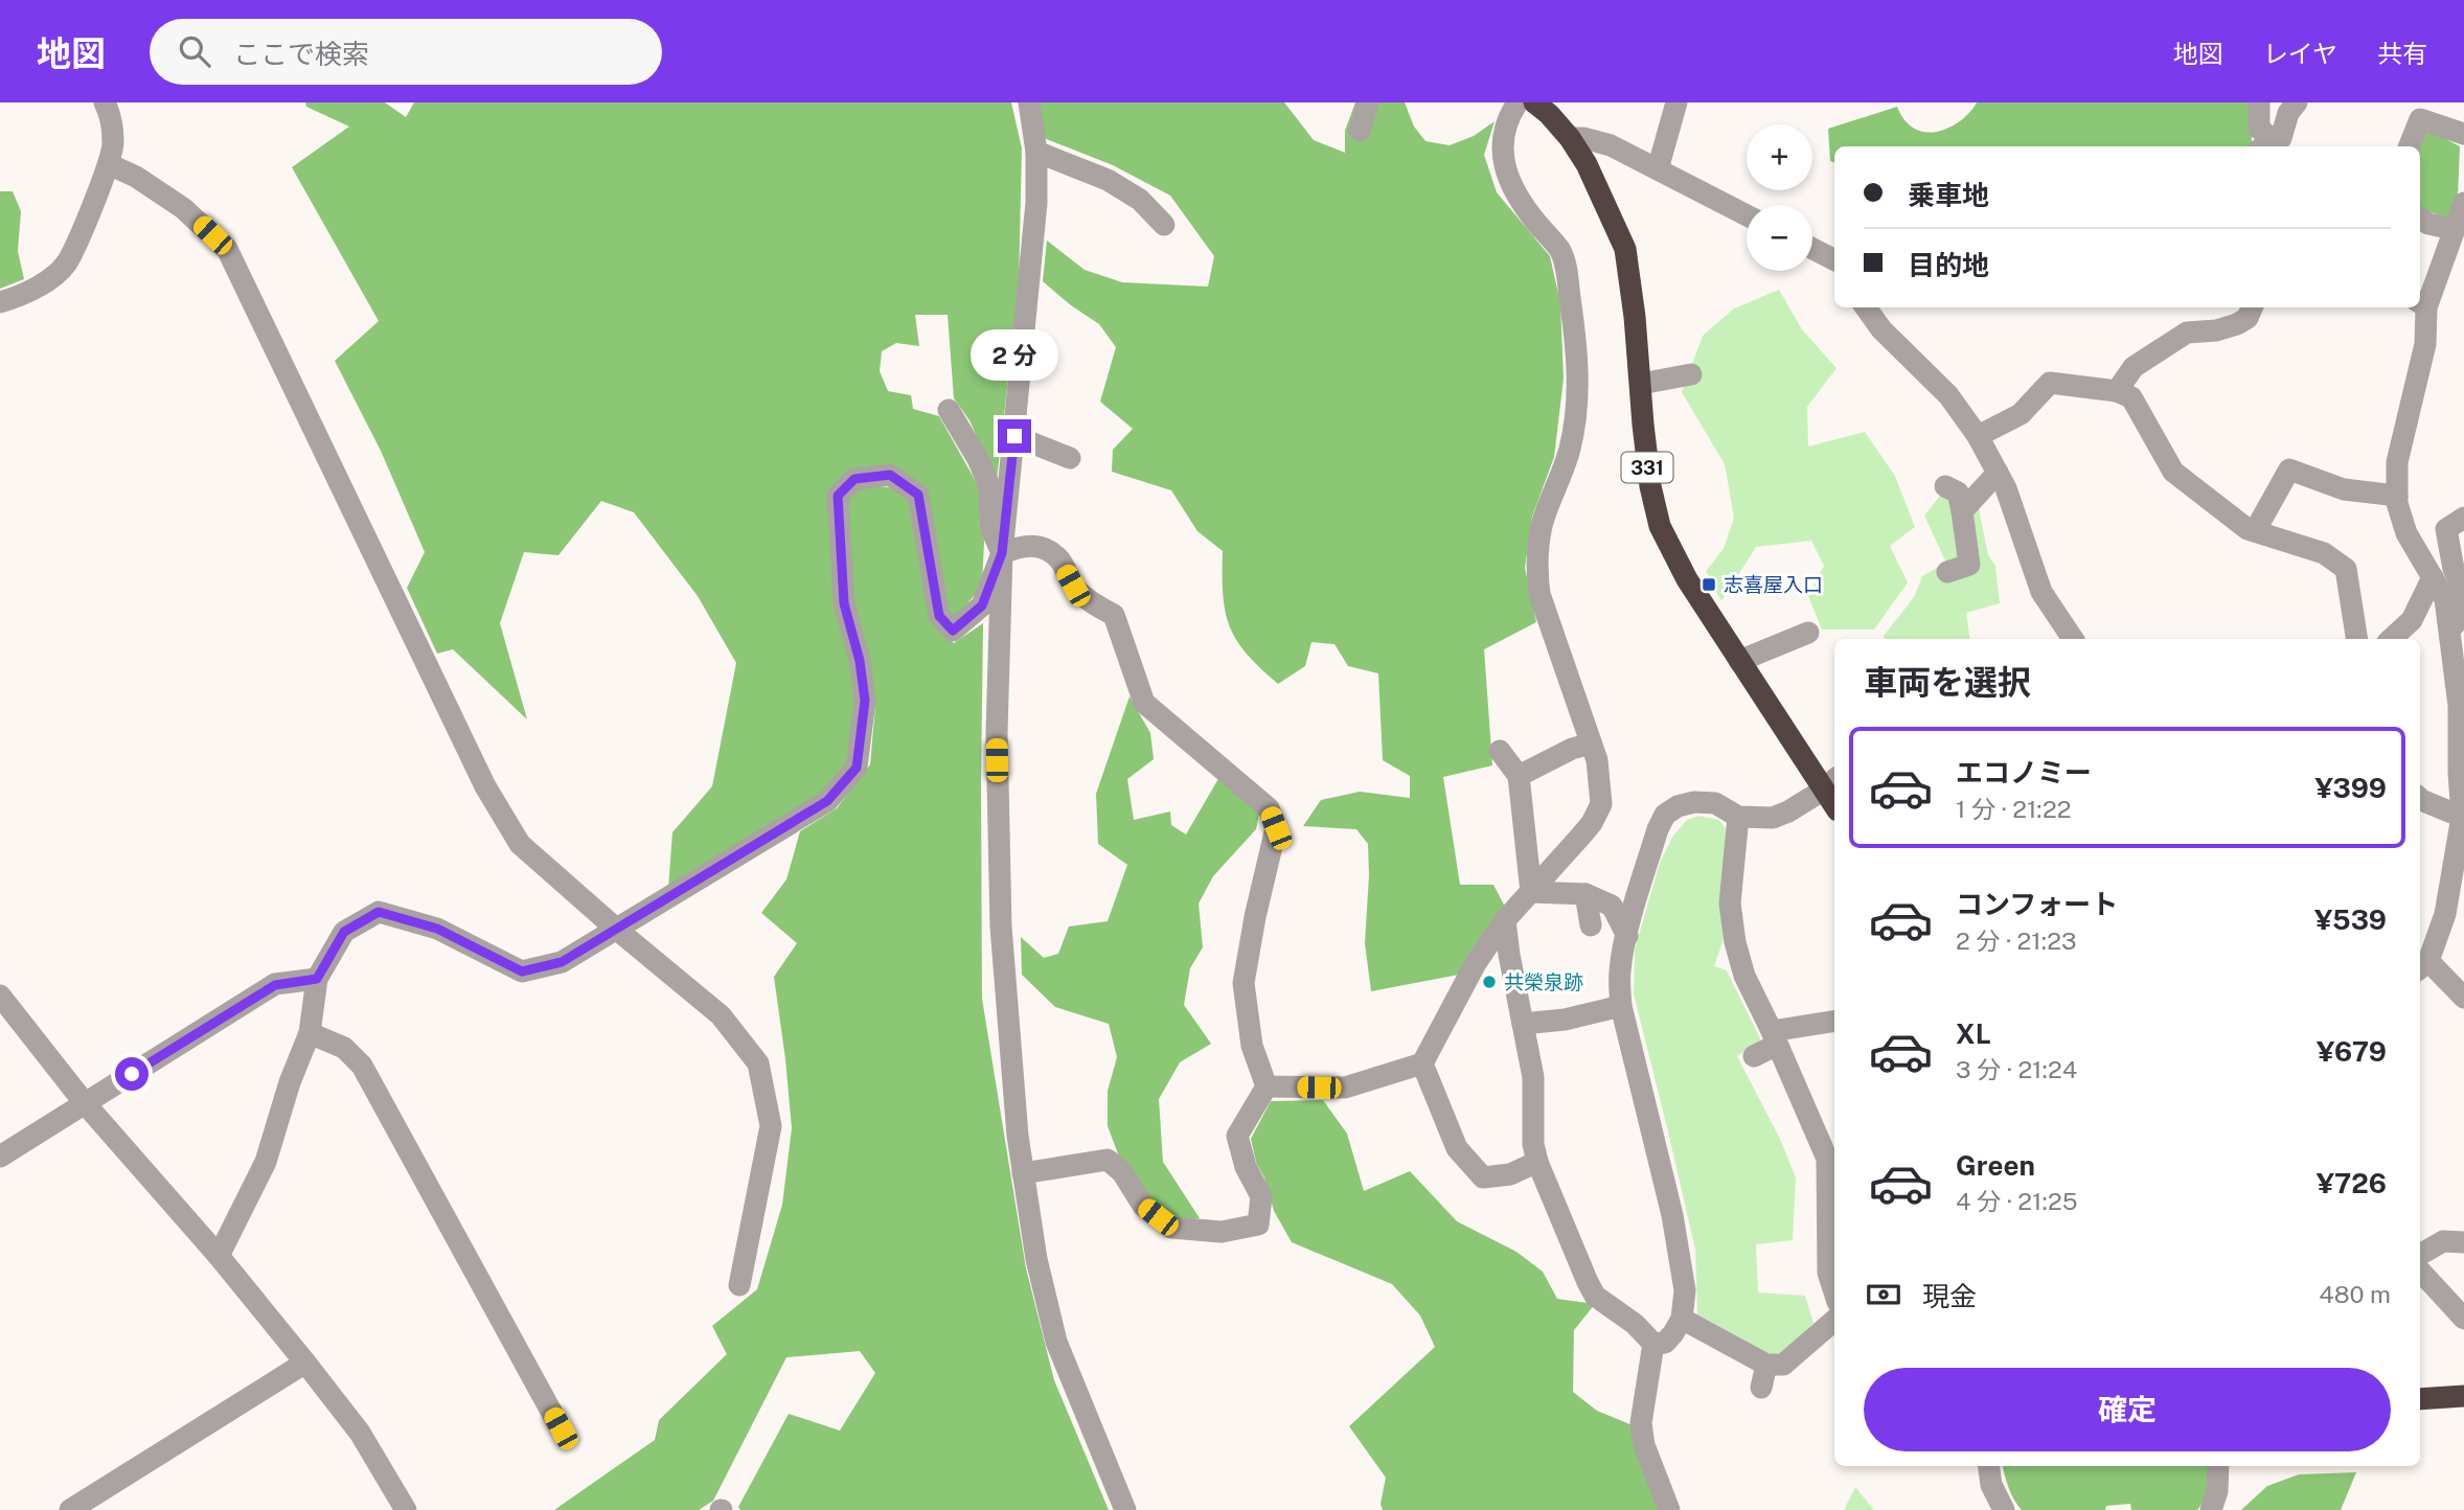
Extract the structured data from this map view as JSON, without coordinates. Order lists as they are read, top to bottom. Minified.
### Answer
{"streets":{"highway":["331"]},"places":{"transit":["志喜屋入口"],"other":["共榮泉跡"]},"page":{"header":"地図","search":"ここで検索","nav":["地図","レイヤ","共有"],"map_buttons":["+","−"],"banner":["乗車地","目的地"],"bubble":"2 分","heading":"車両を選択","list":[{"name":"エコノミー","note":"1 分 · 21:22","value":"¥399"},{"name":"コンフォート","note":"2 分 · 21:23","value":"¥539"},{"name":"XL","note":"3 分 · 21:24","value":"¥679"},{"name":"Green","note":"4 分 · 21:25","value":"¥726"}],"pay":["現金","480 m"],"buttons":"確定"}}
